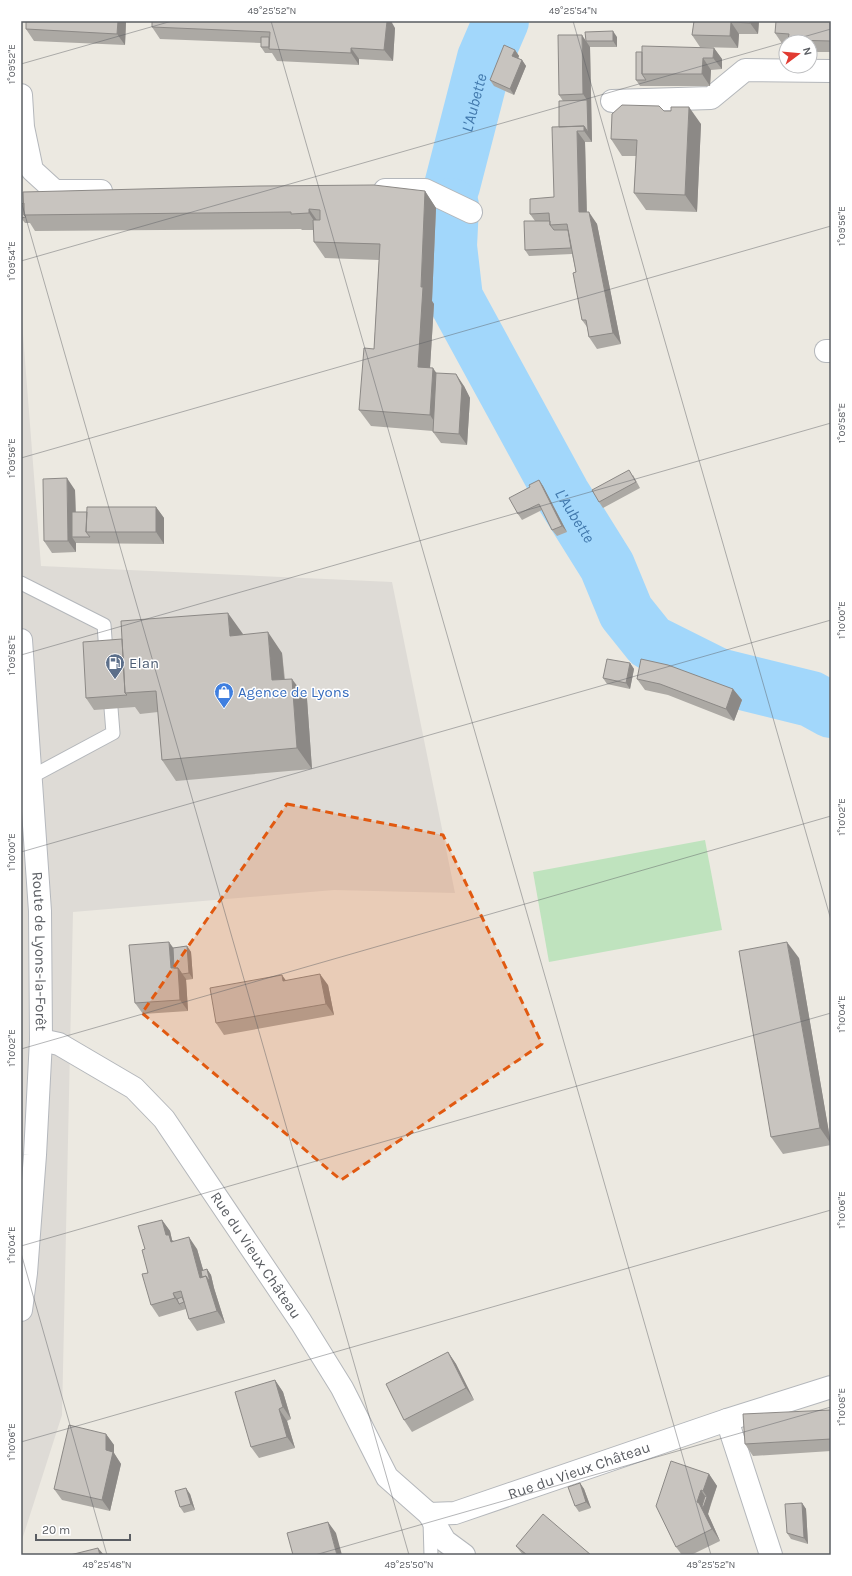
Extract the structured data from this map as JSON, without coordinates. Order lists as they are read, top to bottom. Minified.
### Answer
{"streets":{"street":["Route de Lyons-la-Forêt","Rue du Vieux Château"]},"crossings":[["Route de Lyons-la-Forêt","Rue du Vieux Château"]],"water":["L'Aubette"],"places":{"fuel station":["Elan"],"shop":["Agence de Lyons"]},"scale_bar":"20 m","north":"right","coordinates":["49°25'52\"N","49°25'54\"N","1°09'52\"E","1°09'56\"E","1°09'54\"E","1°09'58\"E","1°10'00\"E","1°10'02\"E","1°10'04\"E","1°10'06\"E","1°10'08\"E","49°25'48\"N","49°25'50\"N"]}
